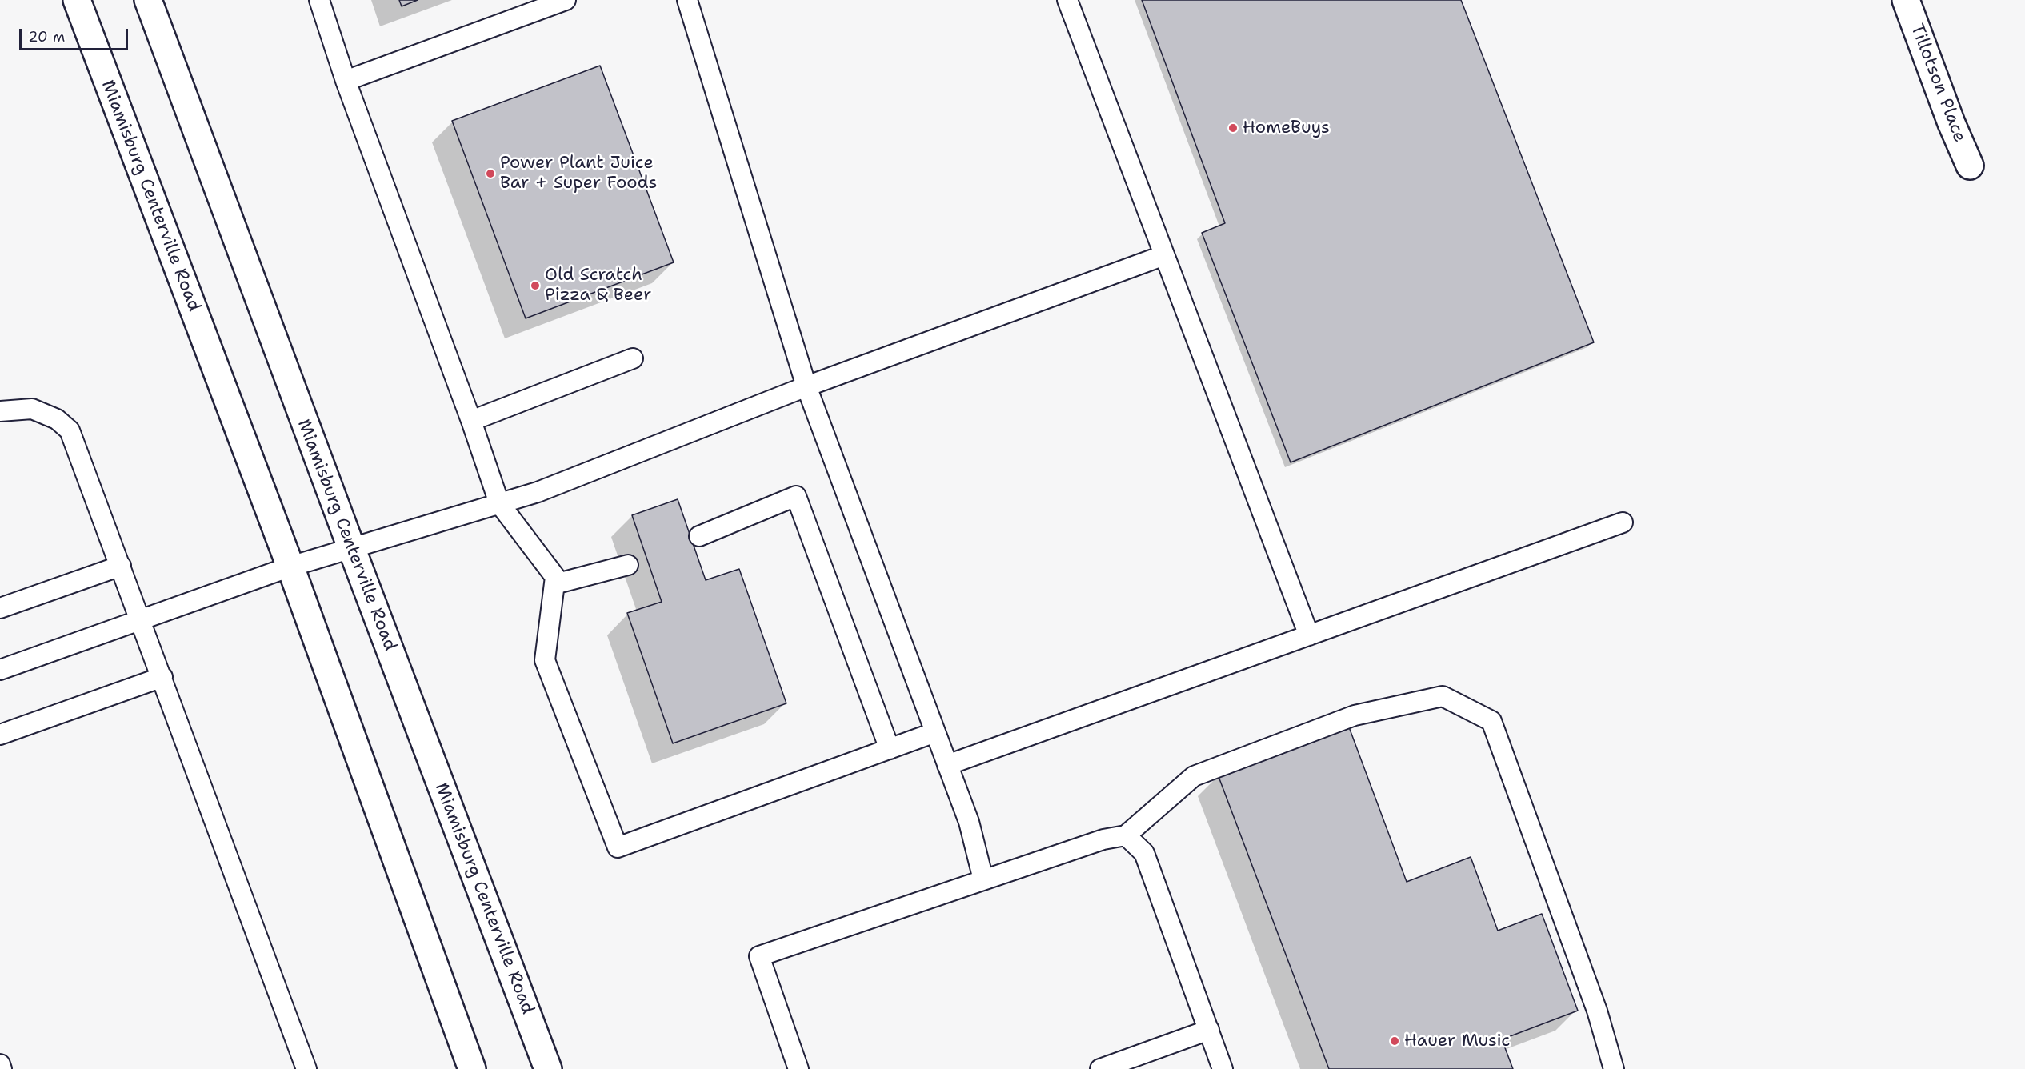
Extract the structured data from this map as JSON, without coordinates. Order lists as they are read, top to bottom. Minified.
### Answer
{"streets":{"main road":["Tillotson Place","Miamisburg Centerville Road"]},"places":["HomeBuys","Power Plant Juice Bar + Super Foods","Old Scratch Pizza & Beer","Hauer Music"],"scale_bar":"20 m"}
